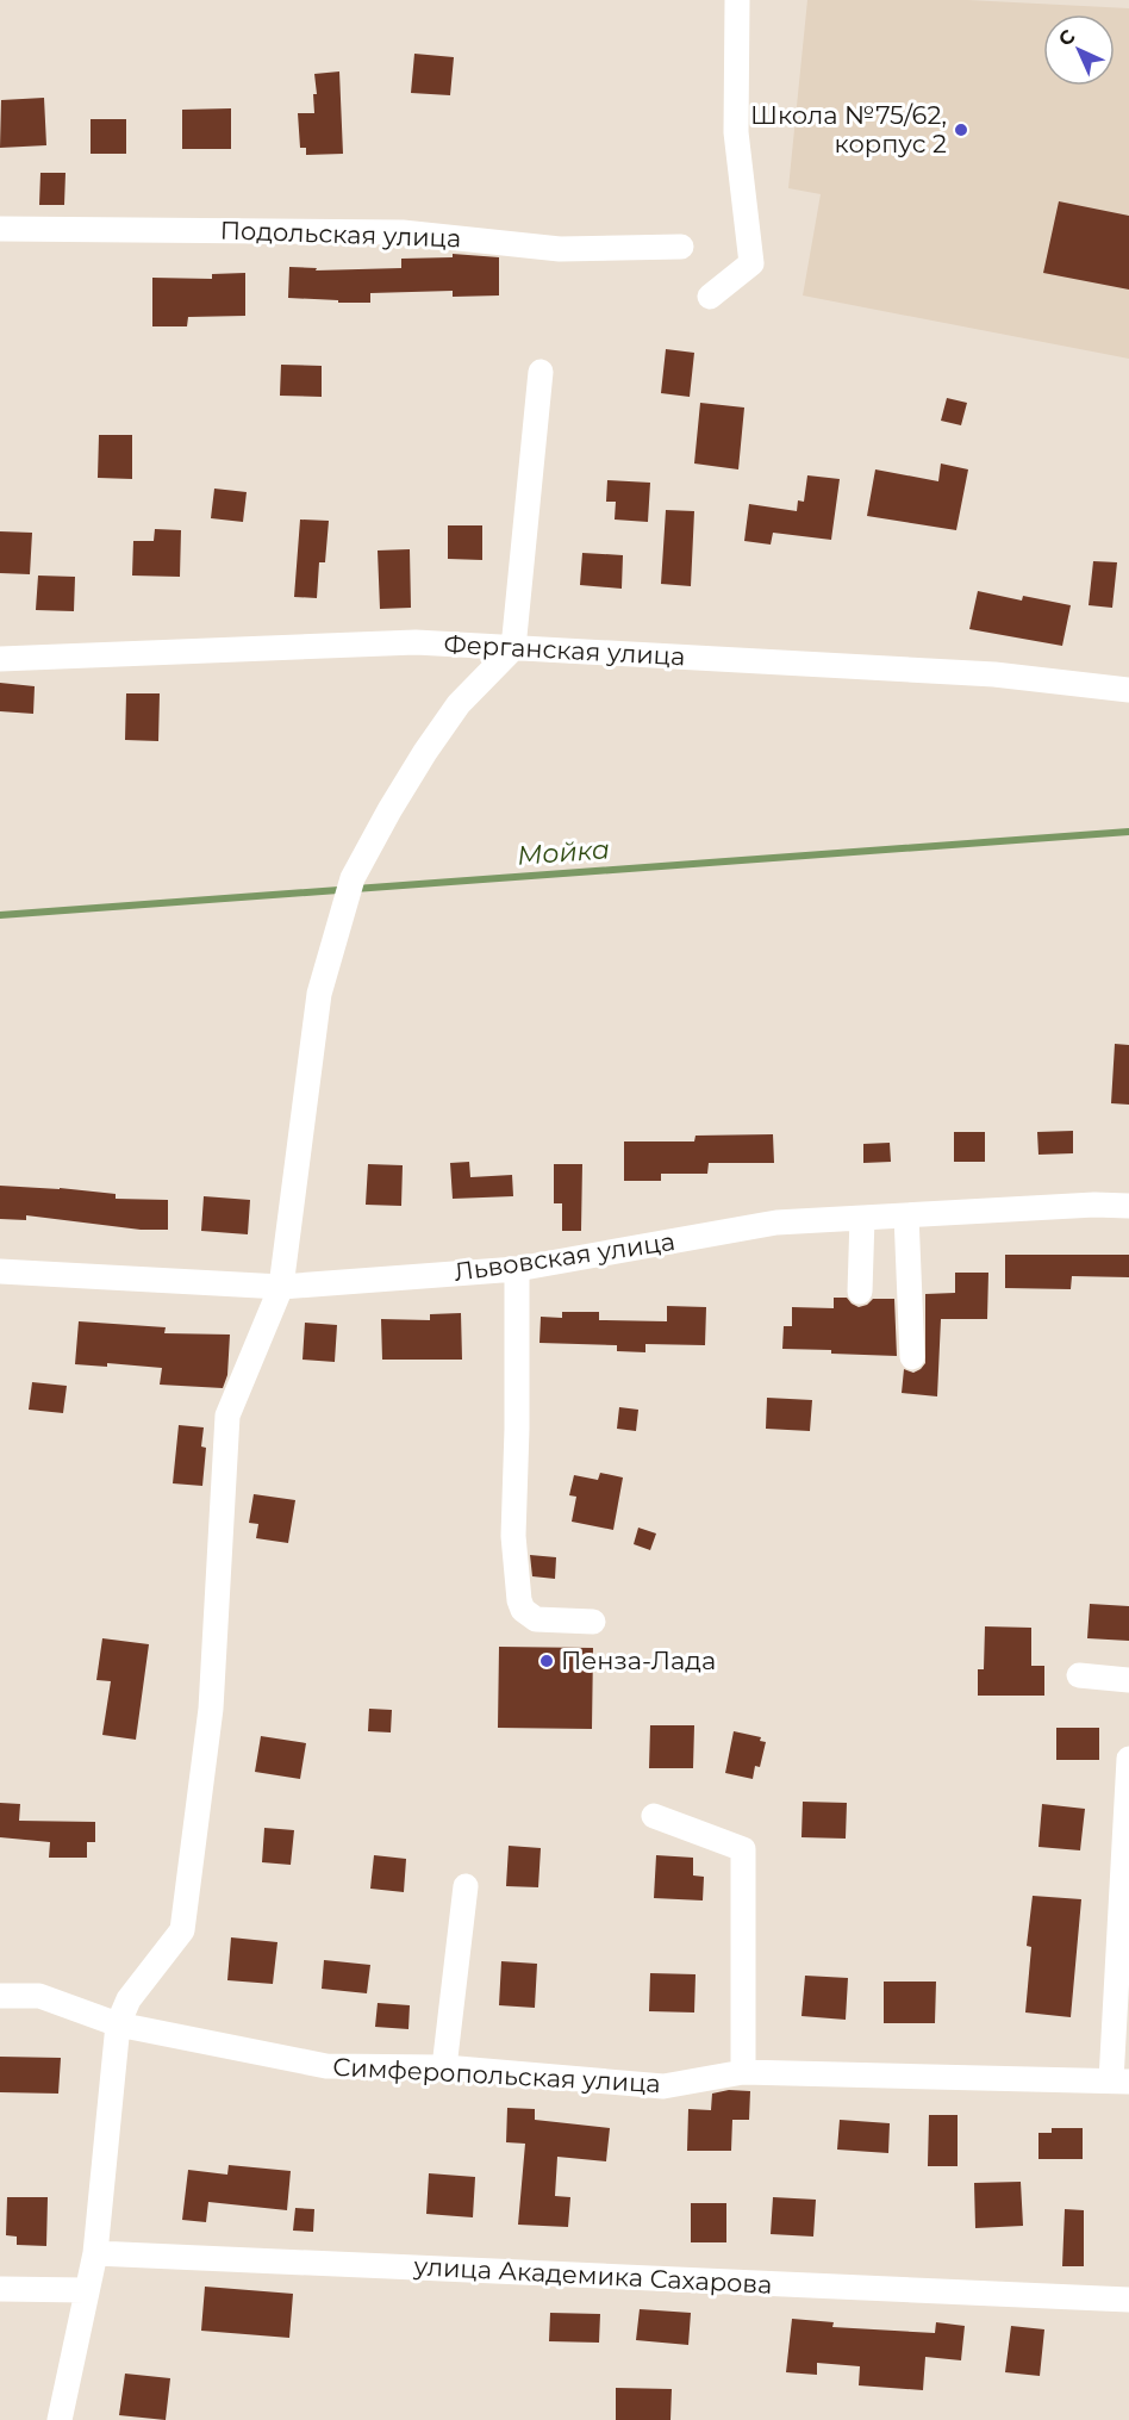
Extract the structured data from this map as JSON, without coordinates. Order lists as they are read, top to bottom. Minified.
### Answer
{"streets":{"street":["Подольская улица","Ферганская улица","Львовская улица","Симферопольская улица","улица Академика Сахарова"]},"water":["Мойка"],"places":["Школа №75/62, корпус 2","Пенза-Лада"],"north":"top left"}
